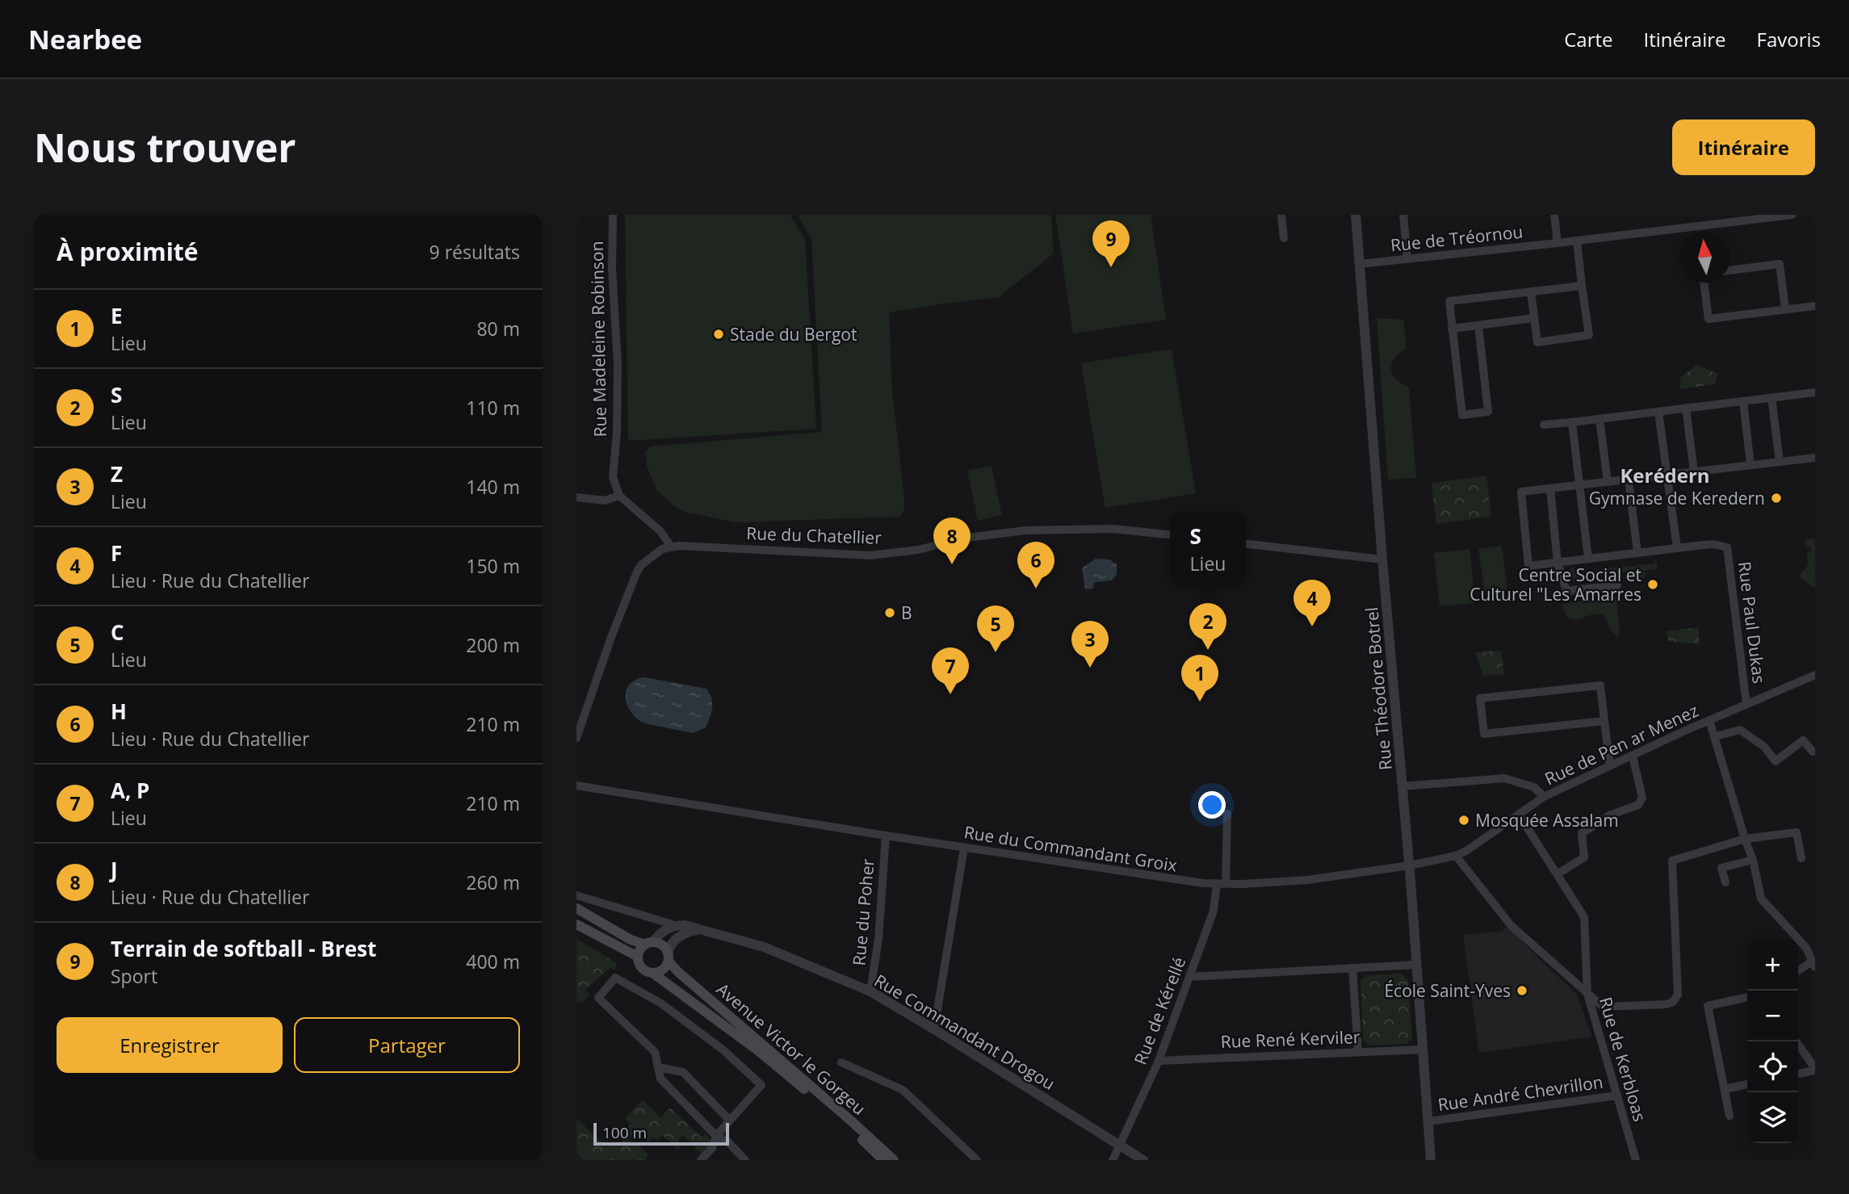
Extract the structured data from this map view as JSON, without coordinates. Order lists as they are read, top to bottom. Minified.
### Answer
{"streets":{"main road":["Avenue Victor le Gorgeu"],"street":["Rue de Tréornou","Rue Madeleine Robinson","Rue du Chatellier","Rue Paul Dukas","Rue Théodore Botrel","Rue de Pen ar Menez","Rue du Commandant Groix","Rue du Poher","Rue de Kérellé","Rue Commandant Drogou","Rue René Kerviler","Rue de Kerbloas","Rue André Chevrillon"]},"crossings":[["Rue de Tréornou","Rue Théodore Botrel"],["Rue Paul Dukas","Rue de Pen ar Menez"],["Rue Théodore Botrel","Rue de Pen ar Menez"],["Rue Théodore Botrel","Rue du Commandant Groix"],["Rue Théodore Botrel","Rue René Kerviler"],["Rue Théodore Botrel","Rue André Chevrillon"],["Rue de Pen ar Menez","Rue du Commandant Groix"],["Rue du Commandant Groix","Rue du Poher"],["Rue du Commandant Groix","Rue de Kérellé"],["Rue du Commandant Groix","Rue de Kerbloas"],["Rue du Poher","Rue Commandant Drogou"],["Rue de Kérellé","Rue Commandant Drogou"],["Rue de Kérellé","Rue René Kerviler"],["Rue de Kerbloas","Rue André Chevrillon"]],"districts":["Kerédern"],"places":["Stade du Bergot","Gymnase de Keredern","Centre Social et Culturel \"Les Amarres","B","Mosquée Assalam","École Saint-Yves"],"scale_bar":"100 m","north":"top","page":{"header":"Nearbee","nav":["Carte","Itinéraire","Favoris"],"buttons":["Itinéraire",["Enregistrer","Partager"]],"title":"Nous trouver","heading":["À proximité","9 résultats"],"pins":["9","8","6","4","2","5","3","7","1"],"list":[{"mark":"1","name":"E","note":"Lieu","value":"80 m"},{"mark":"2","name":"S","note":"Lieu","value":"110 m"},{"mark":"3","name":"Z","note":"Lieu","value":"140 m"},{"mark":"4","name":"F","note":"Lieu · Rue du Chatellier","value":"150 m"},{"mark":"5","name":"C","note":"Lieu","value":"200 m"},{"mark":"6","name":"H","note":"Lieu · Rue du Chatellier","value":"210 m"},{"mark":"7","name":"A, P","note":"Lieu","value":"210 m"},{"mark":"8","name":"J","note":"Lieu · Rue du Chatellier","value":"260 m"},{"mark":"9","name":"Terrain de softball - Brest","note":"Sport","value":"400 m"}],"popup":["S","Lieu"],"map_buttons":["+","−"],"scale":"100 m"}}
